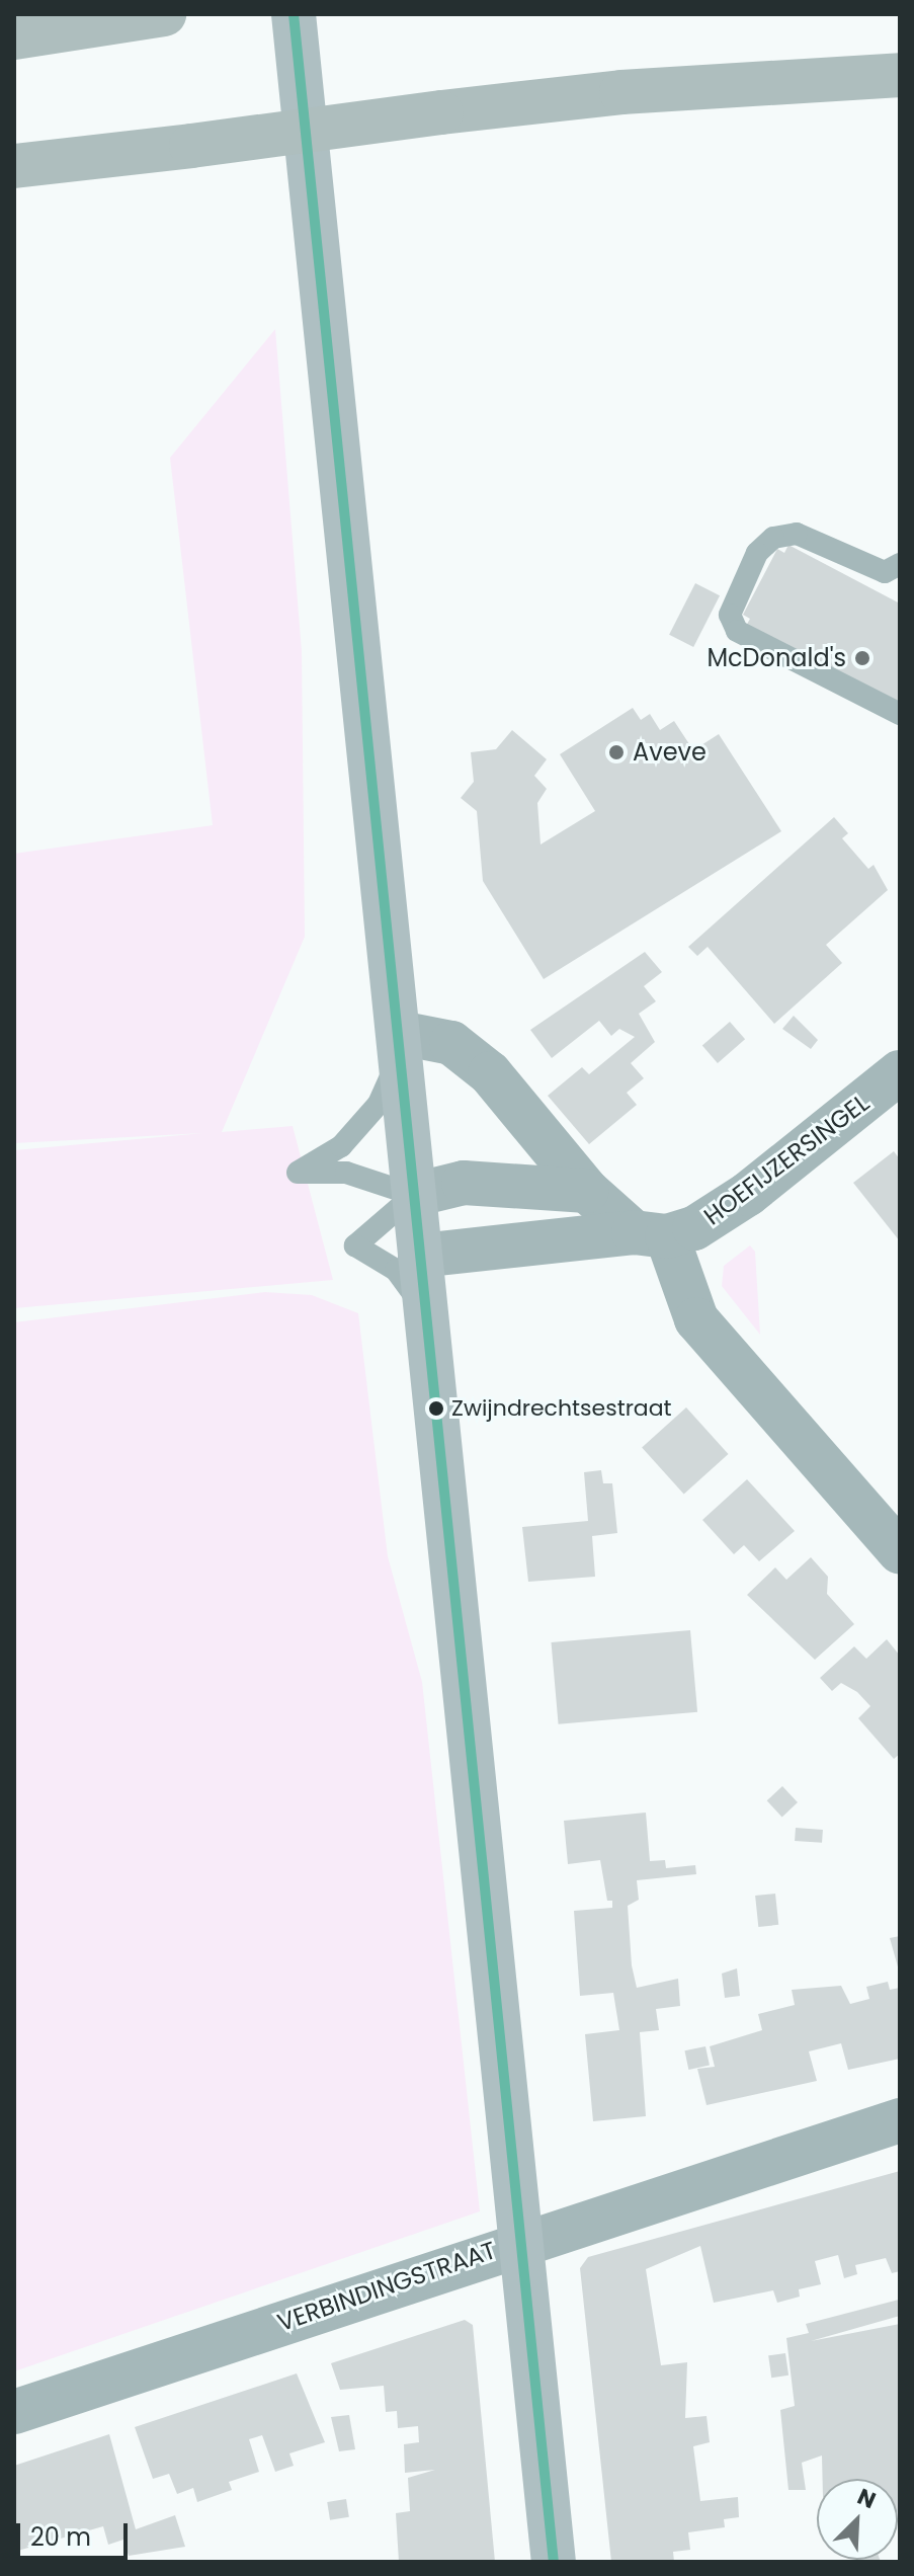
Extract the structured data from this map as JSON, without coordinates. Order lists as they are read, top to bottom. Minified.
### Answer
{"streets":{"street":["HOEFIJZERSINGEL","VERBINDINGSTRAAT"]},"places":["McDonald's","Aveve","Zwijndrechtsestraat"],"scale_bar":"20 m","north":"top right"}
